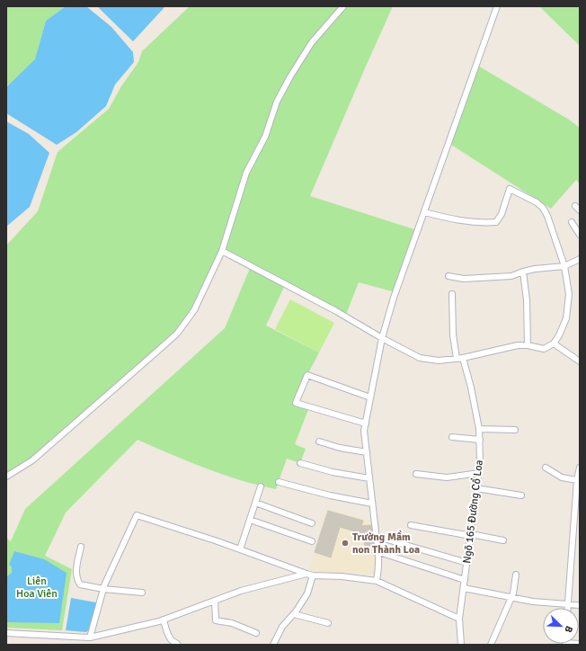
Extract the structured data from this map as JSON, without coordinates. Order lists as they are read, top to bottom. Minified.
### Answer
{"streets":{"street":["Ngõ 165 Đường Cổ Loa"]},"parks":["Liên Hoa Viên"],"places":["Trường Mầm non Thành Loa"],"north":"bottom right"}
